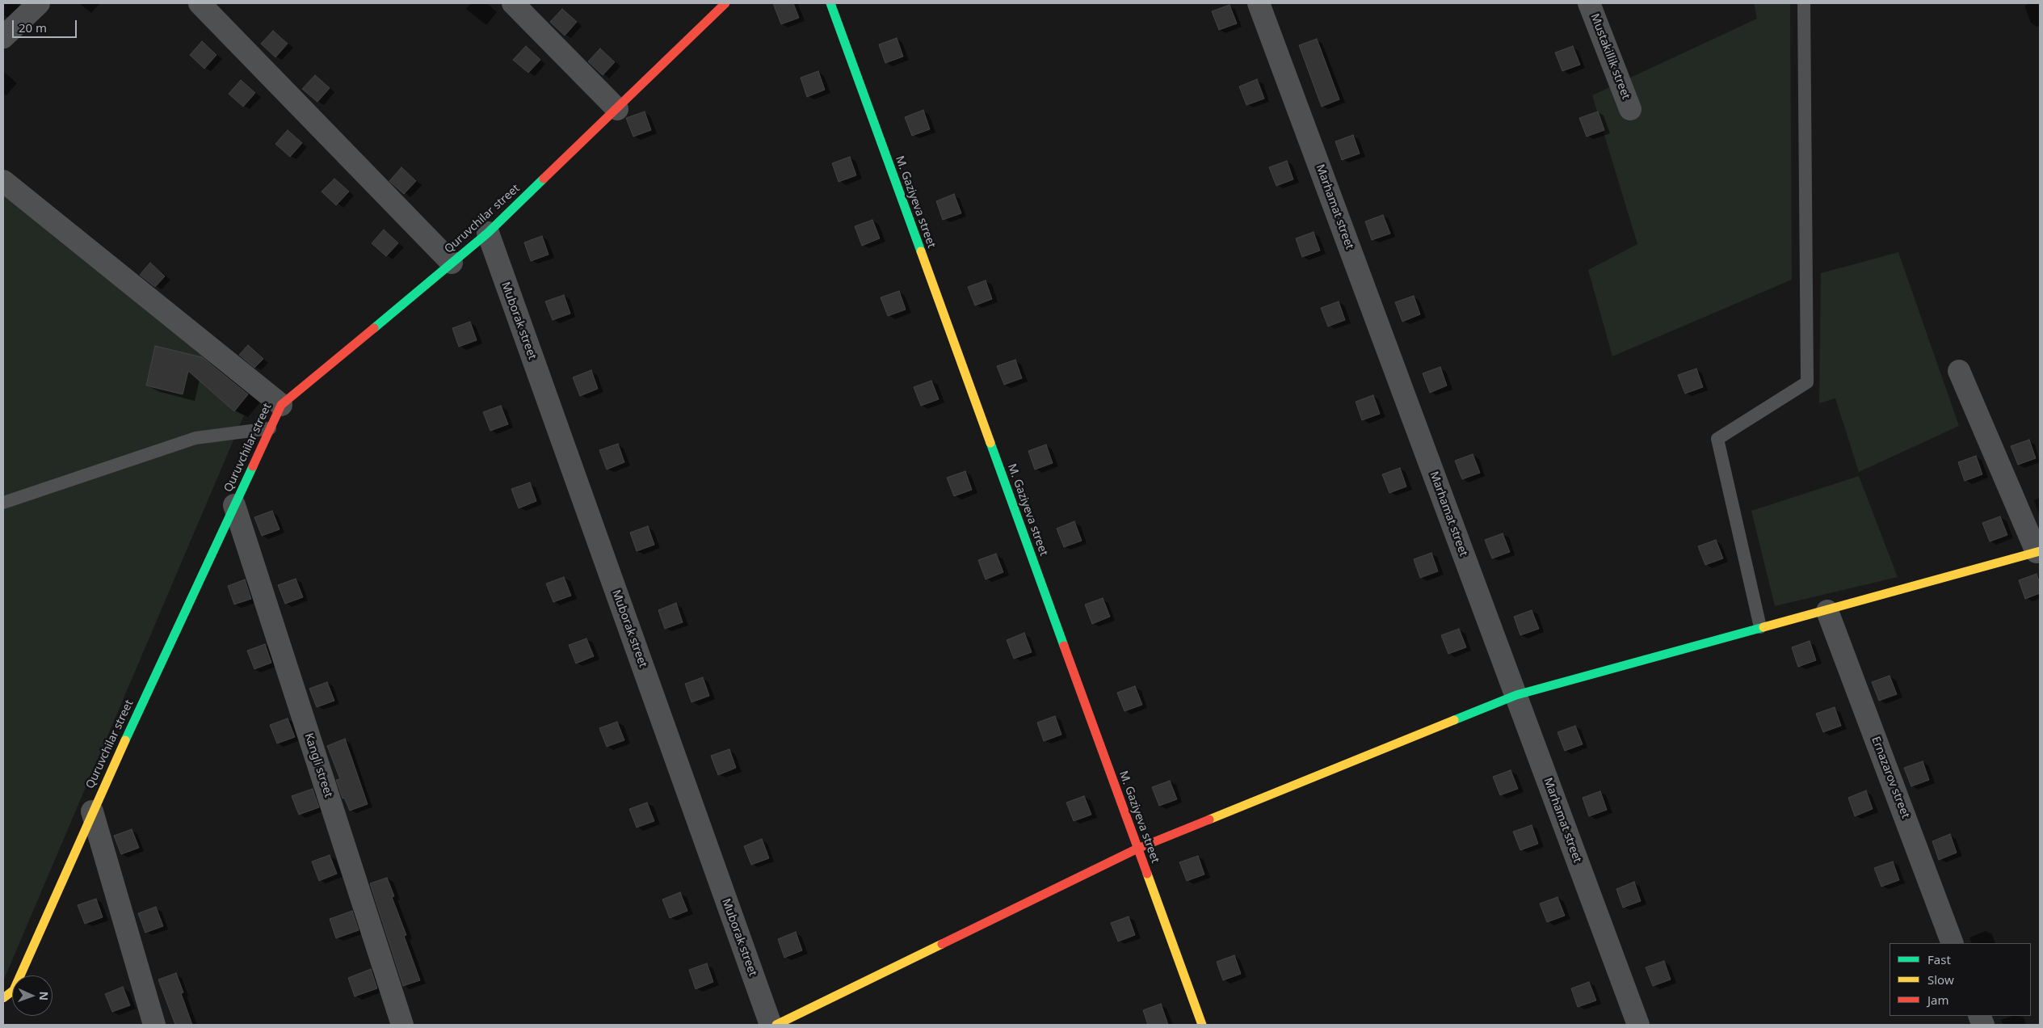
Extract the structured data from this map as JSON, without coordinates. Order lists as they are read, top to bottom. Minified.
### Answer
{"streets":{"street":["Mustakillik street","M. Gaziyeva street","Marhamat street","Quruvchilar street","Muborak street","Kangli street","Ernazarov street"]},"crossings":[["Quruvchilar street","Muborak street"],["Quruvchilar street","Kangli street"]],"legend":["Fast","Slow","Jam"],"scale_bar":"20 m","north":"right"}
